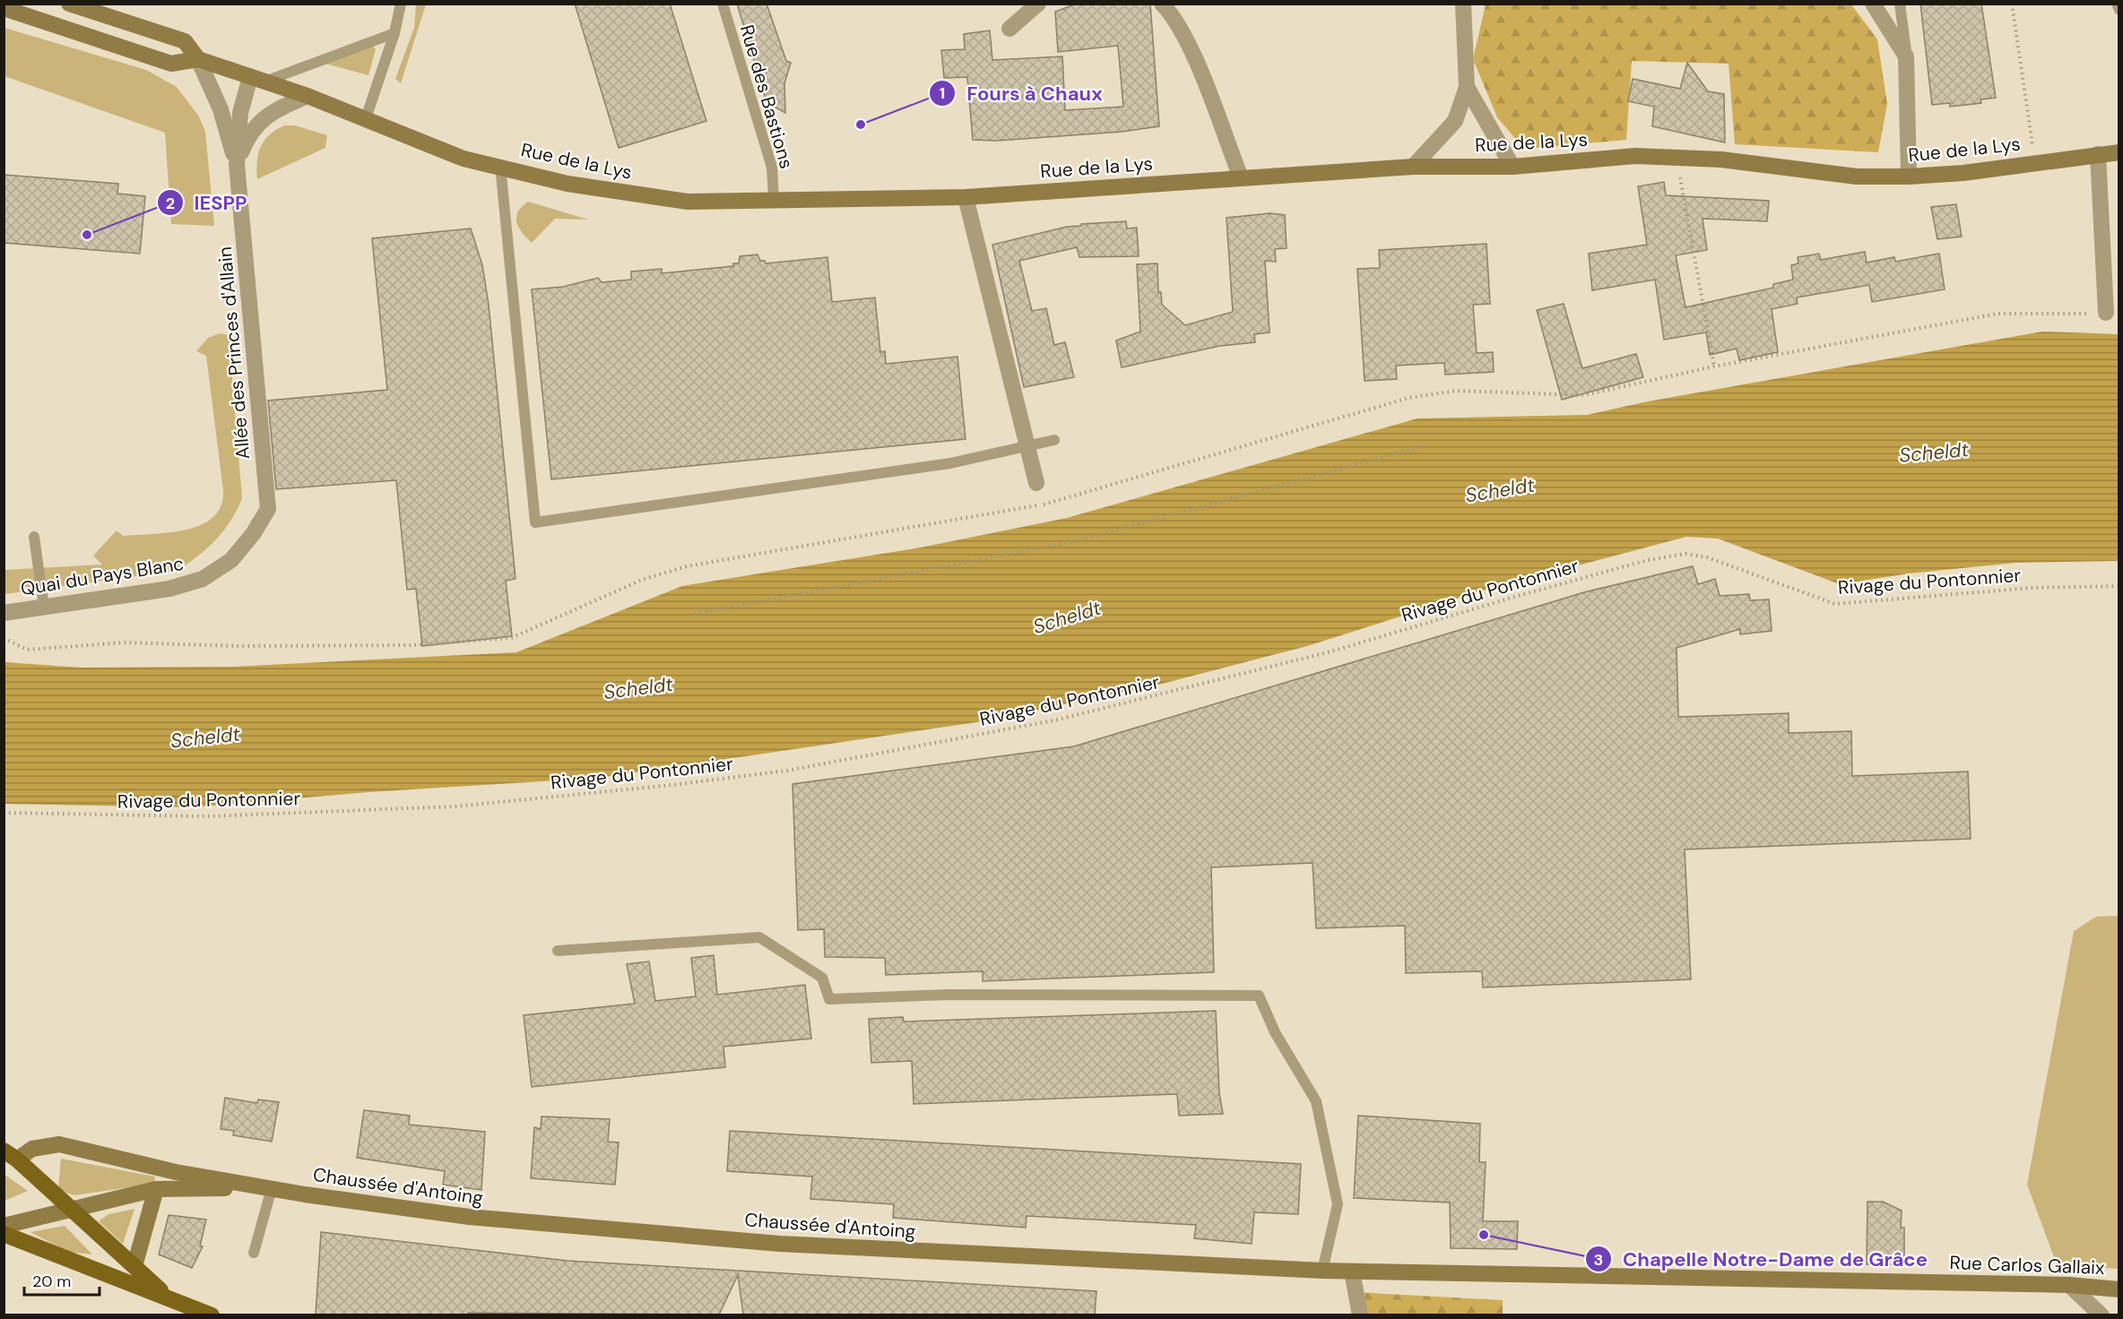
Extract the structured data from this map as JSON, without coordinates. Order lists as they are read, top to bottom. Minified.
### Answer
{"streets":{"main road":["Rue de la Lys","Chaussée d'Antoing","Rue Carlos Gallaix"],"street":["Allée des Princes d'Allain","Quai du Pays Blanc"],"lane":["Rue des Bastions"],"path":["Rivage du Pontonnier"]},"crossings":[["Rue des Bastions","Rue de la Lys"],["Rue de la Lys","Allée des Princes d'Allain"],["Allée des Princes d'Allain","Quai du Pays Blanc"],["Chaussée d'Antoing","Rue Carlos Gallaix"]],"water":["Scheldt"],"places":["Fours à Chaux","IESPP","Chapelle Notre-Dame de Grâce"],"scale_bar":"20 m"}
